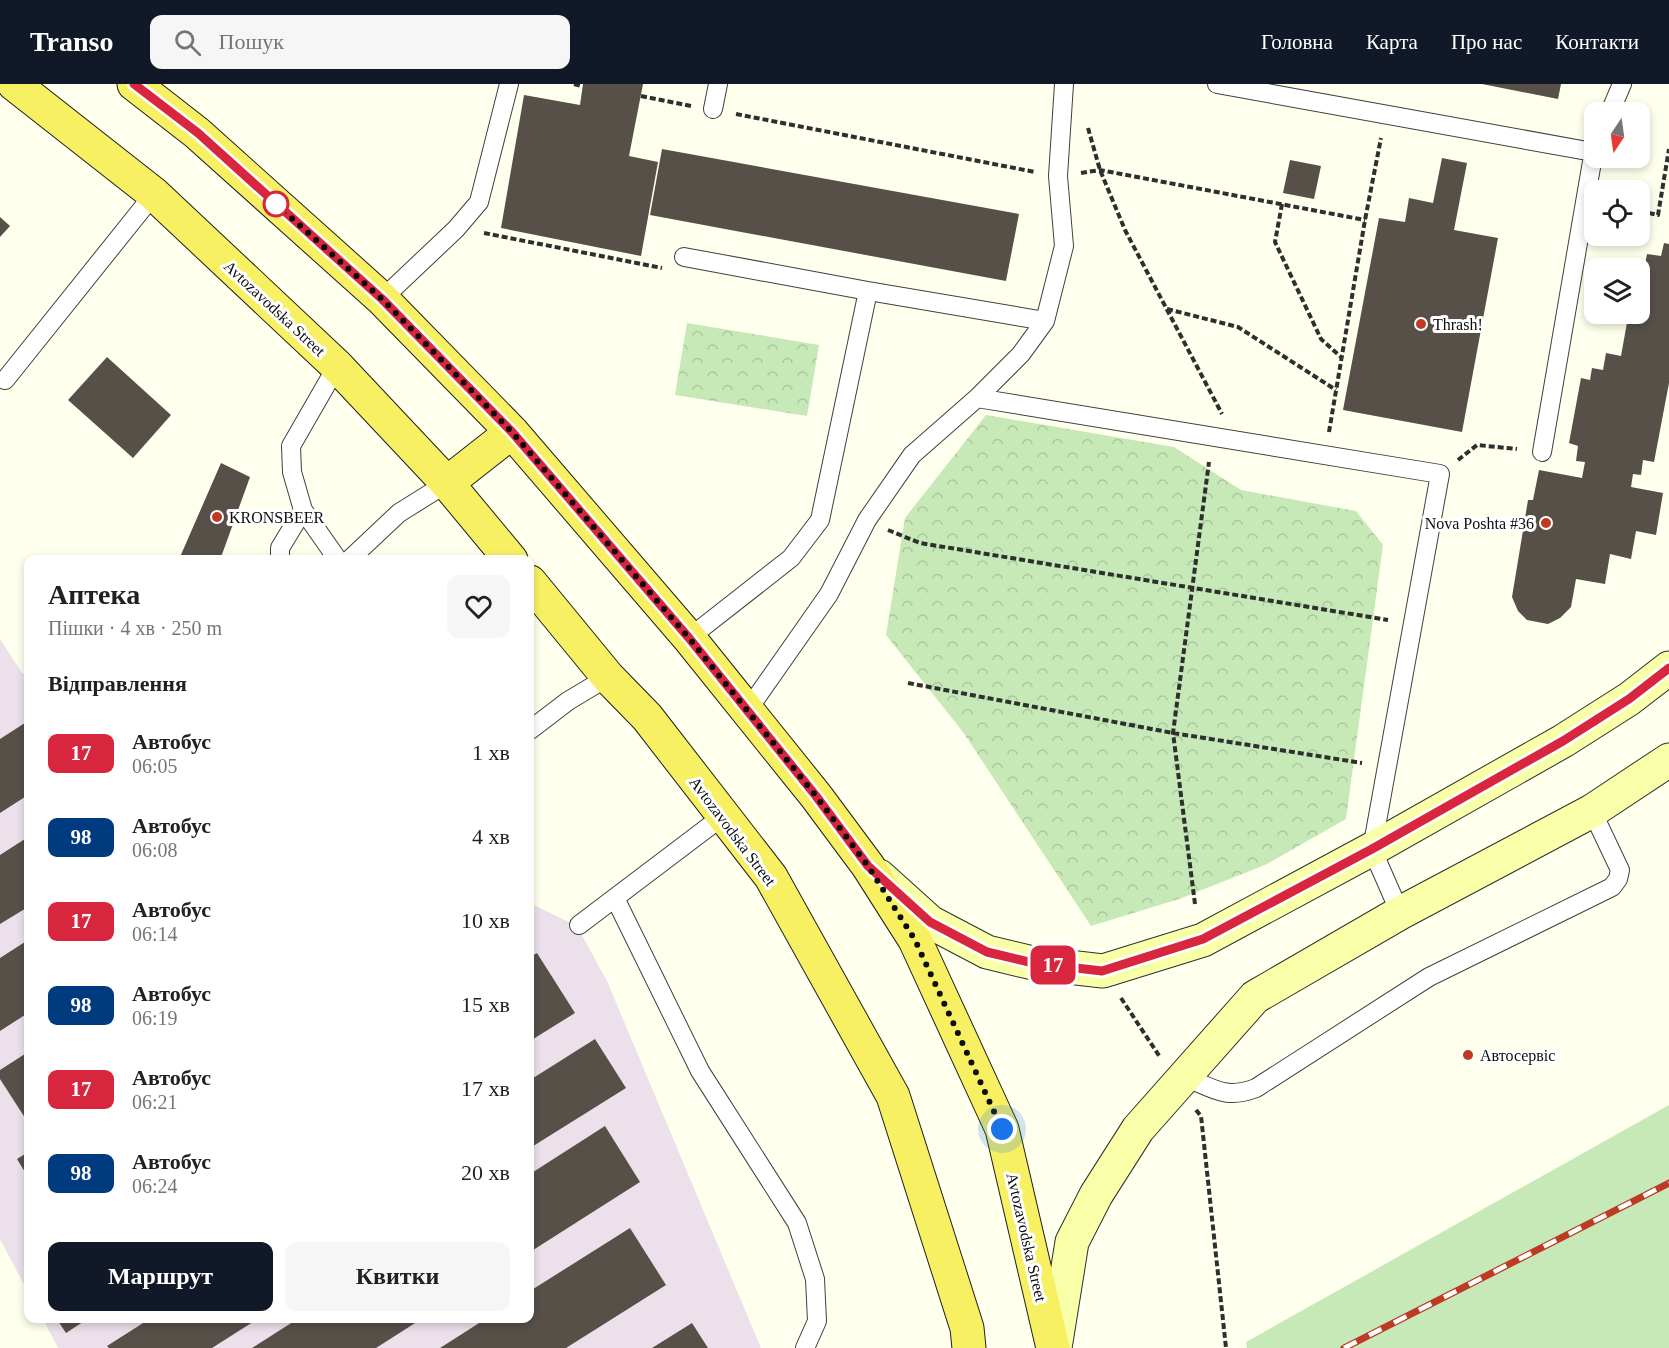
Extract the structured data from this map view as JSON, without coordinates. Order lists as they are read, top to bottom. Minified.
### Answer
{"streets":{"main road":["Avtozavodska Street"]},"places":["Thrash!","KRONSBEER","Nova Poshta #36","Автосервіс"],"lines":["bus line 17"],"north":"bottom","page":{"header":"Transo","search":"Пошук","nav":["Головна","Карта","Про нас","Контакти"],"on_map":"17","heading":[["Аптека","Пішки · 4 хв · 250 m"],"Відправлення"],"list":[{"mark":"17","name":"Автобус","note":"06:05","value":"1 хв"},{"mark":"98","name":"Автобус","note":"06:08","value":"4 хв"},{"mark":"17","name":"Автобус","note":"06:14","value":"10 хв"},{"mark":"98","name":"Автобус","note":"06:19","value":"15 хв"},{"mark":"17","name":"Автобус","note":"06:21","value":"17 хв"},{"mark":"98","name":"Автобус","note":"06:24","value":"20 хв"}],"buttons":["Маршрут","Квитки"]}}
